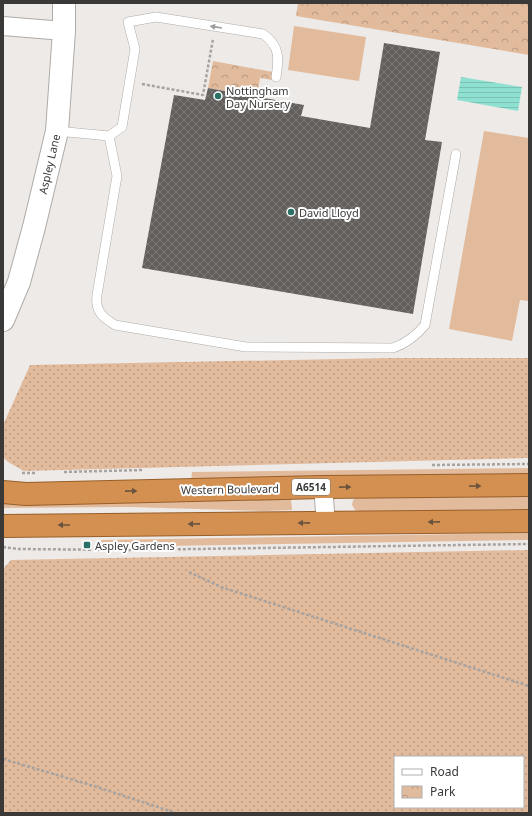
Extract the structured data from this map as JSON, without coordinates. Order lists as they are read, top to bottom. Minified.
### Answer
{"streets":{"highway":["A6514","Western Boulevard"],"main road":["Aspley Lane"]},"places":{"other":["Nottingham Day Nursery","David Lloyd"],"transit":["Aspley Gardens"]},"legend":["Road","Park"]}
